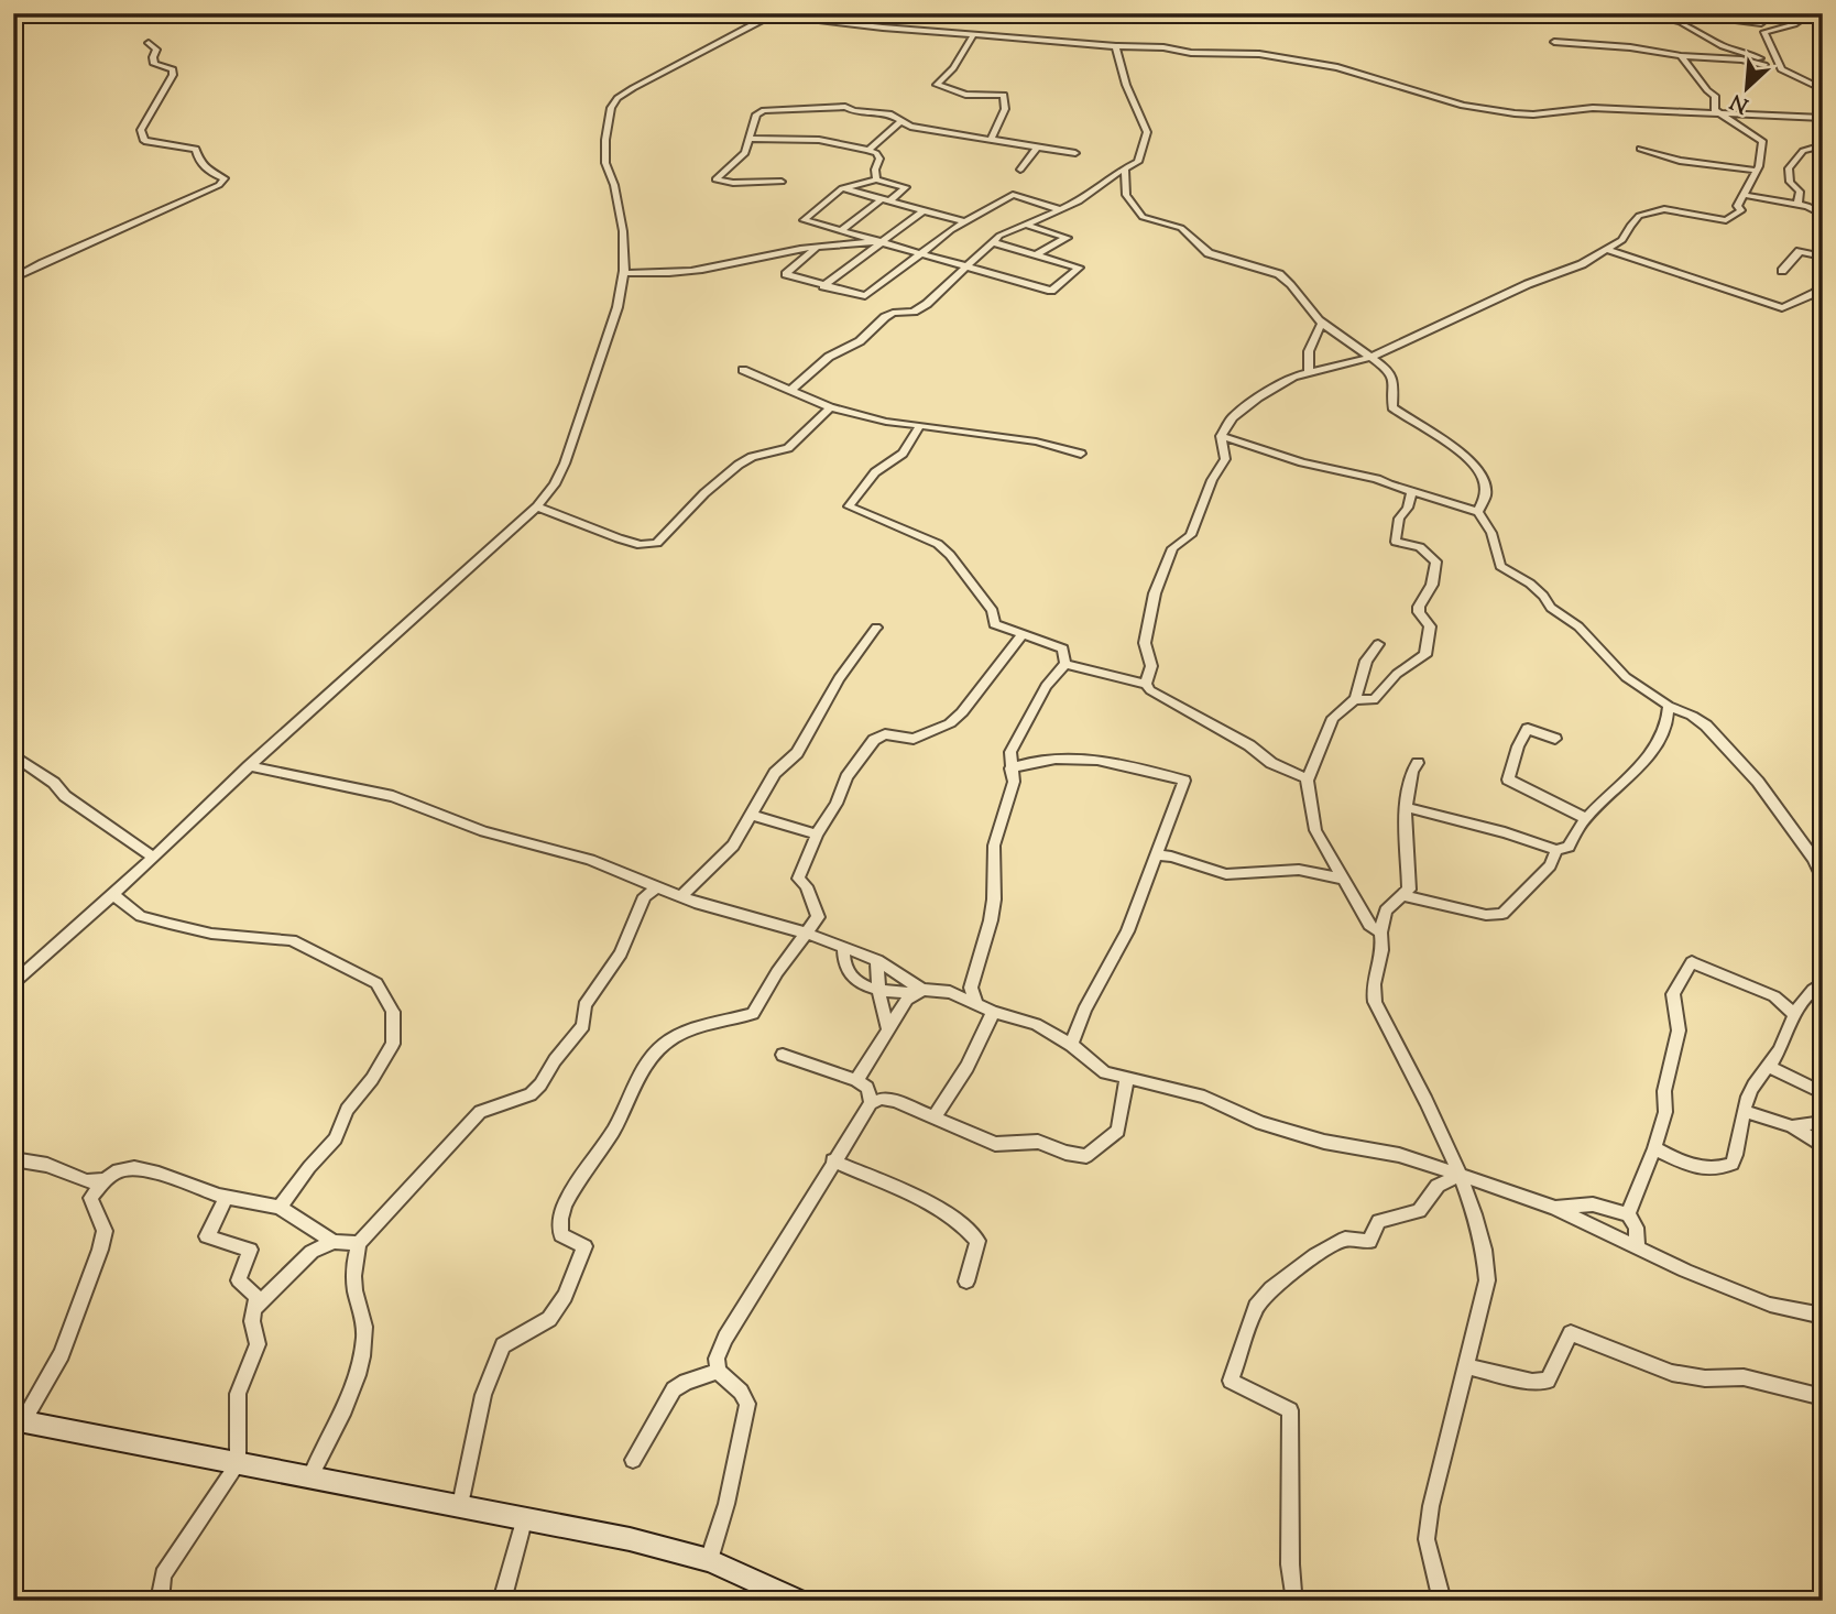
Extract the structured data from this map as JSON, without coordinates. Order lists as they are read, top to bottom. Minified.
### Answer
{"north":"bottom left"}
